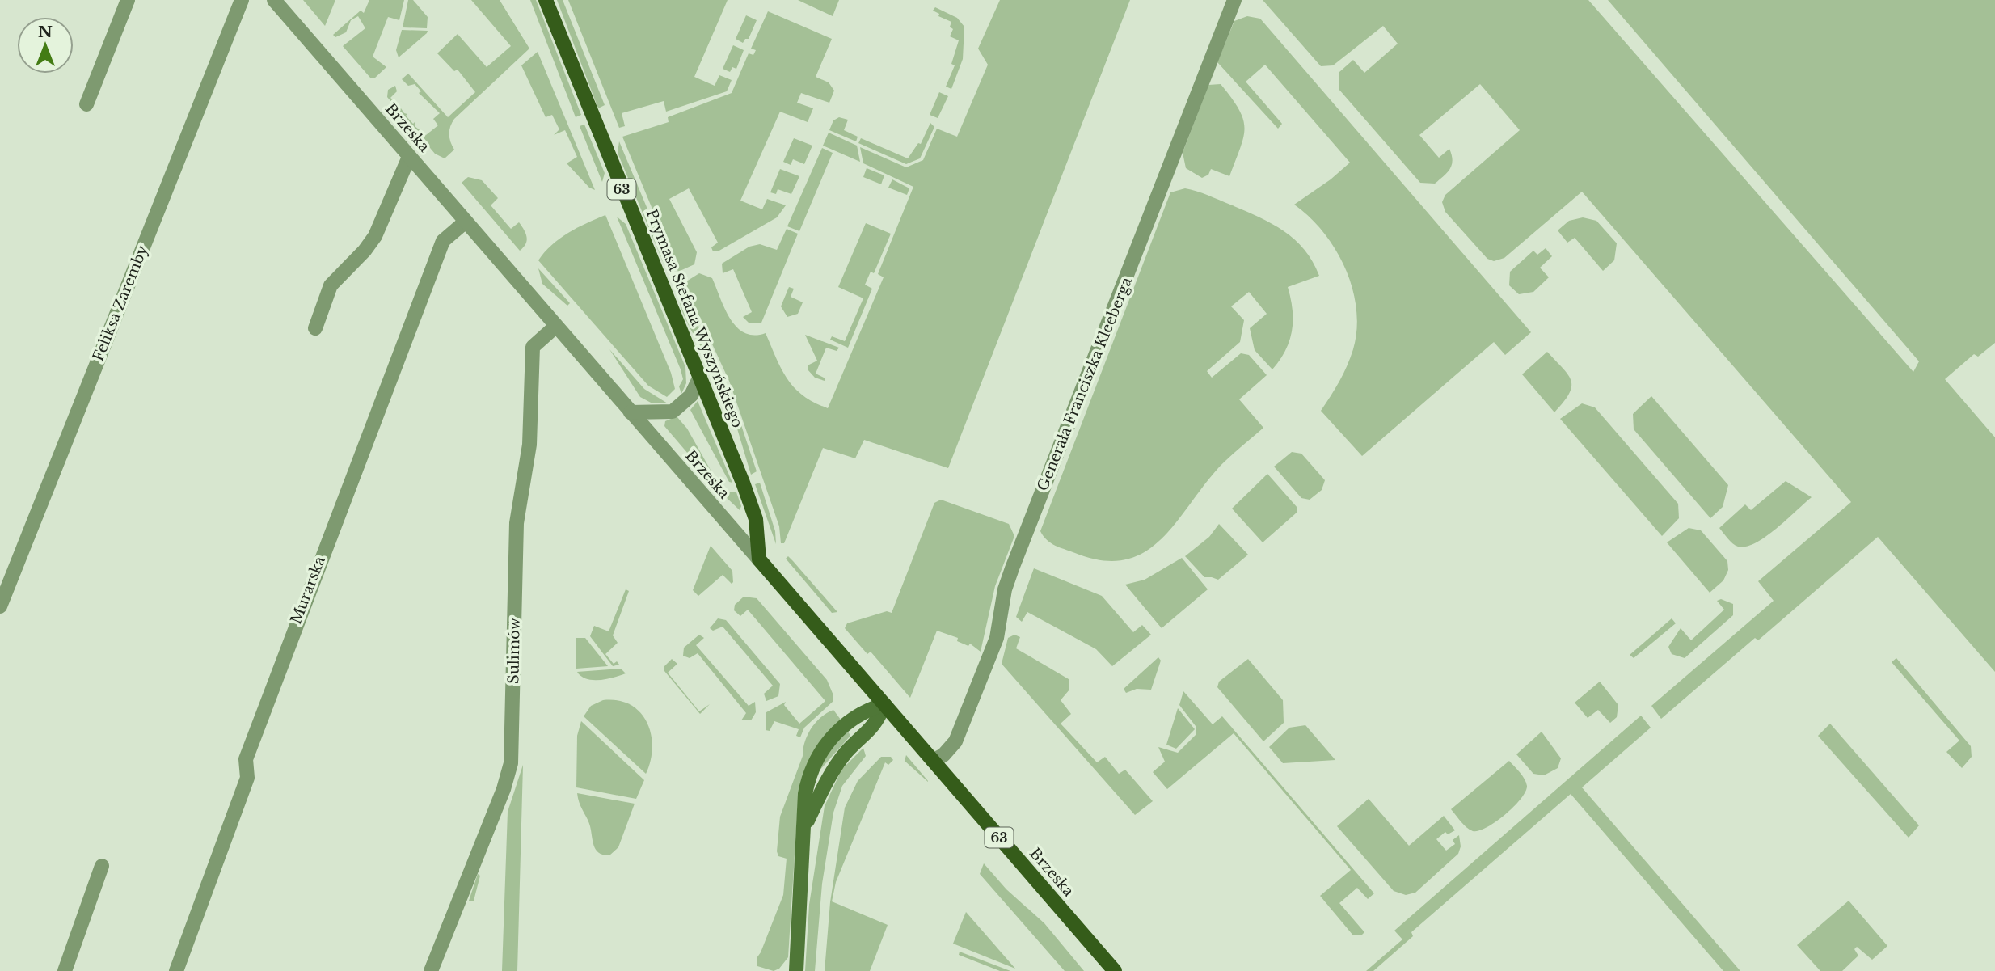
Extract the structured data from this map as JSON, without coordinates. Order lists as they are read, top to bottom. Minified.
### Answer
{"streets":{"main road":["Brzeska","63","Prymasa Stefana Wyszyńskiego"],"street":["Feliksa Zaremby","Generała Franciszka Kleeberga","Murarska","Sulimów"]},"crossings":[["Brzeska","Prymasa Stefana Wyszyńskiego"],["Brzeska","Generała Franciszka Kleeberga"],["Brzeska","Murarska"],["Brzeska","Sulimów"]],"north":"top"}
